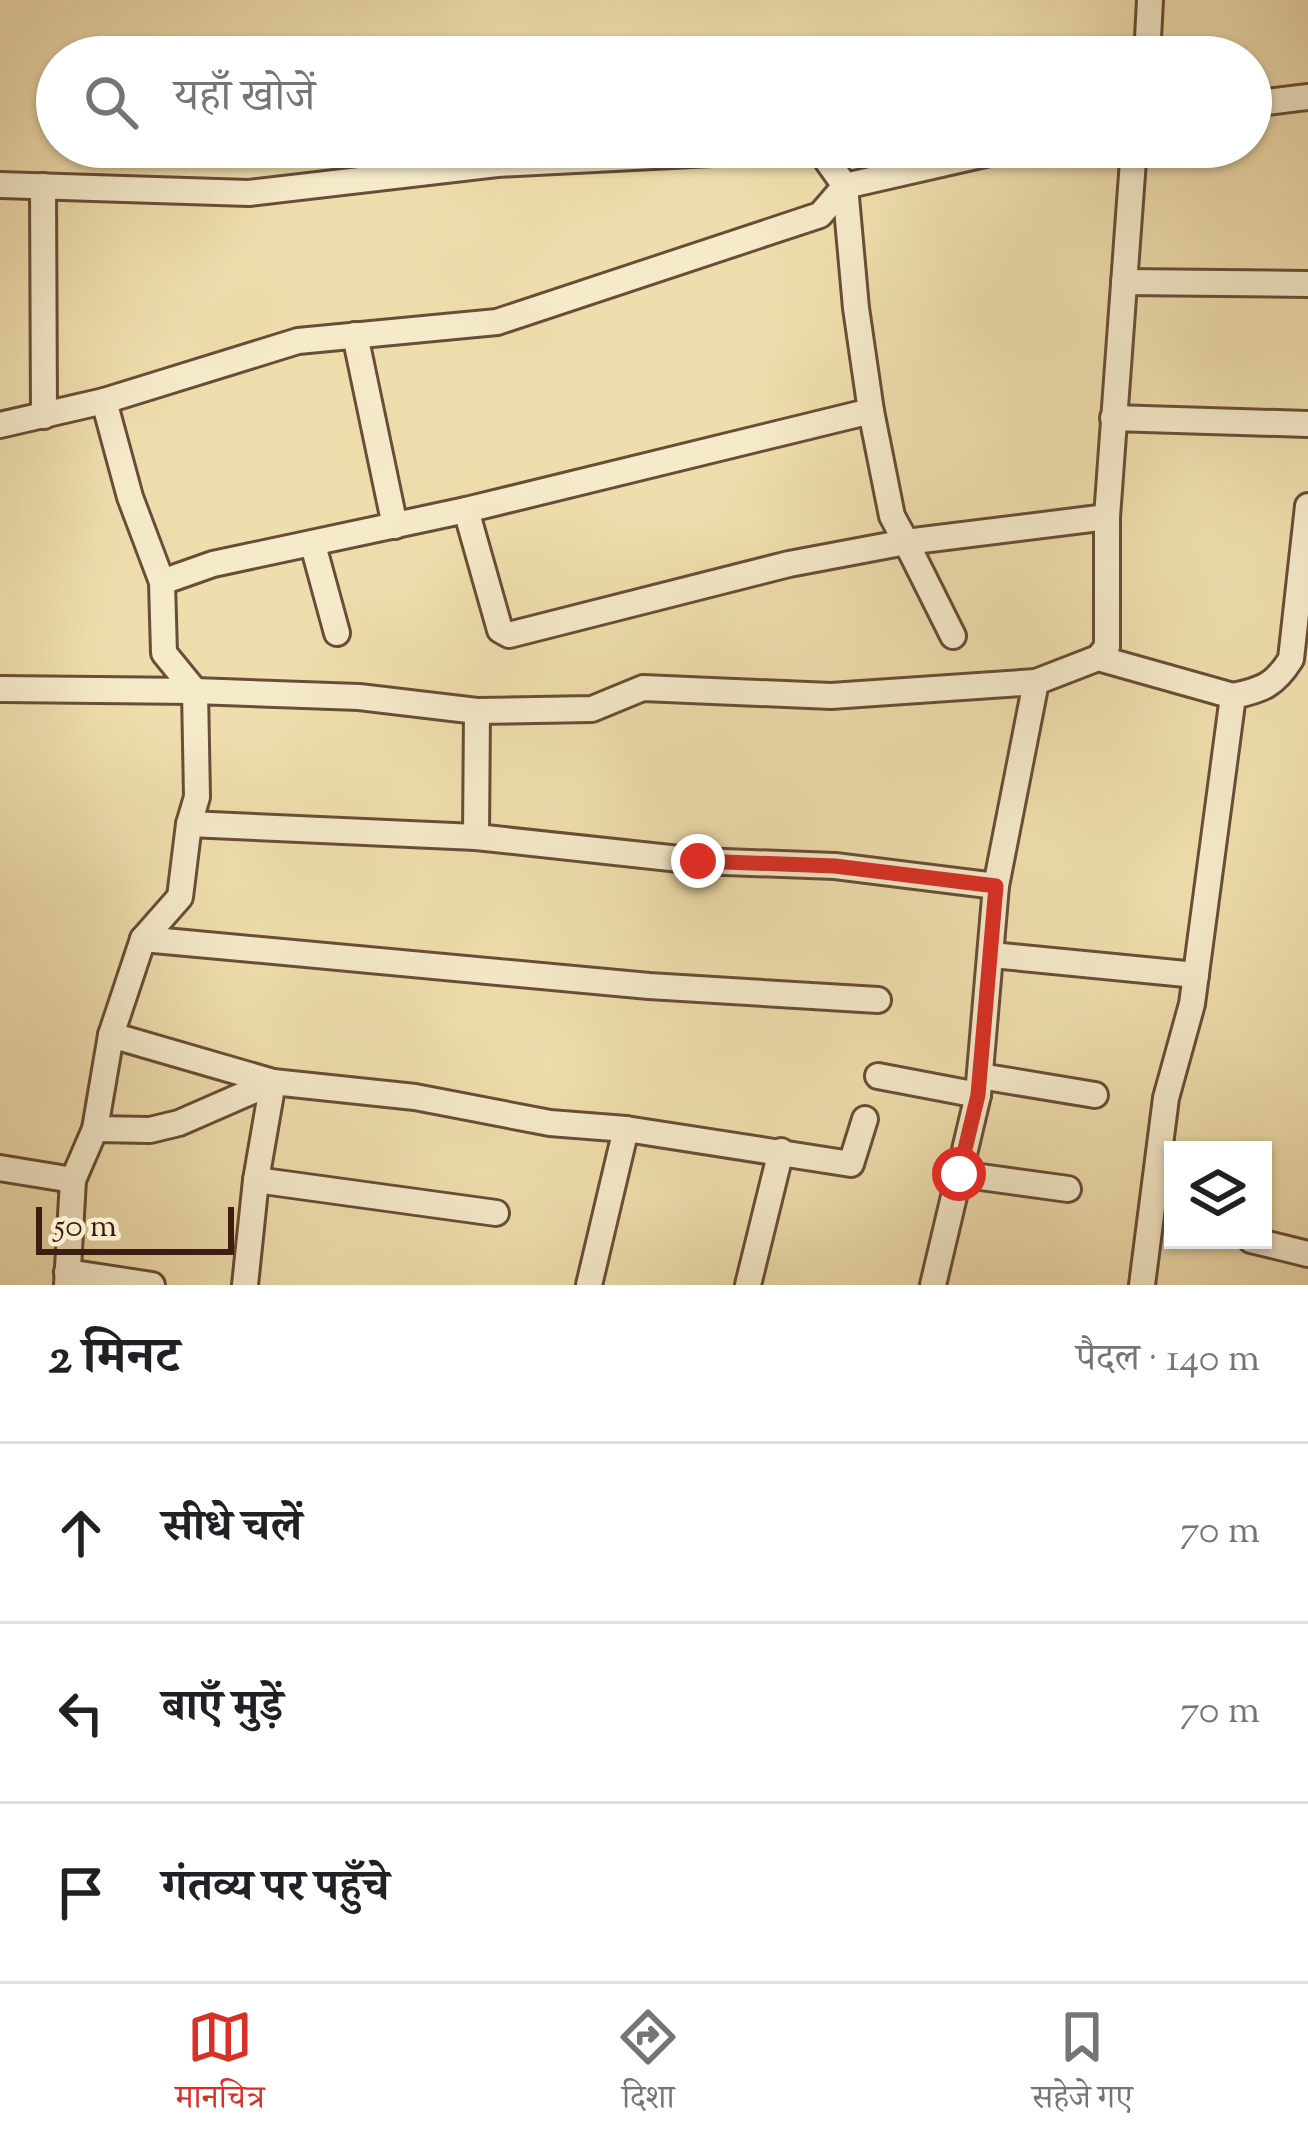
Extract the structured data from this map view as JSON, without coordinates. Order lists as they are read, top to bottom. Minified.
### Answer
{"scale_bar":"50 m","page":{"search":"यहाँ खोजें","scale":"50 m","heading":["2 मिनट","पैदल · 140 m"],"list":[["सीधे चलें","70 m"],["बाएँ मुड़ें","70 m"],"गंतव्य पर पहुँचे"],"nav":["मानचित्र","दिशा","सहेजे गए"]}}
